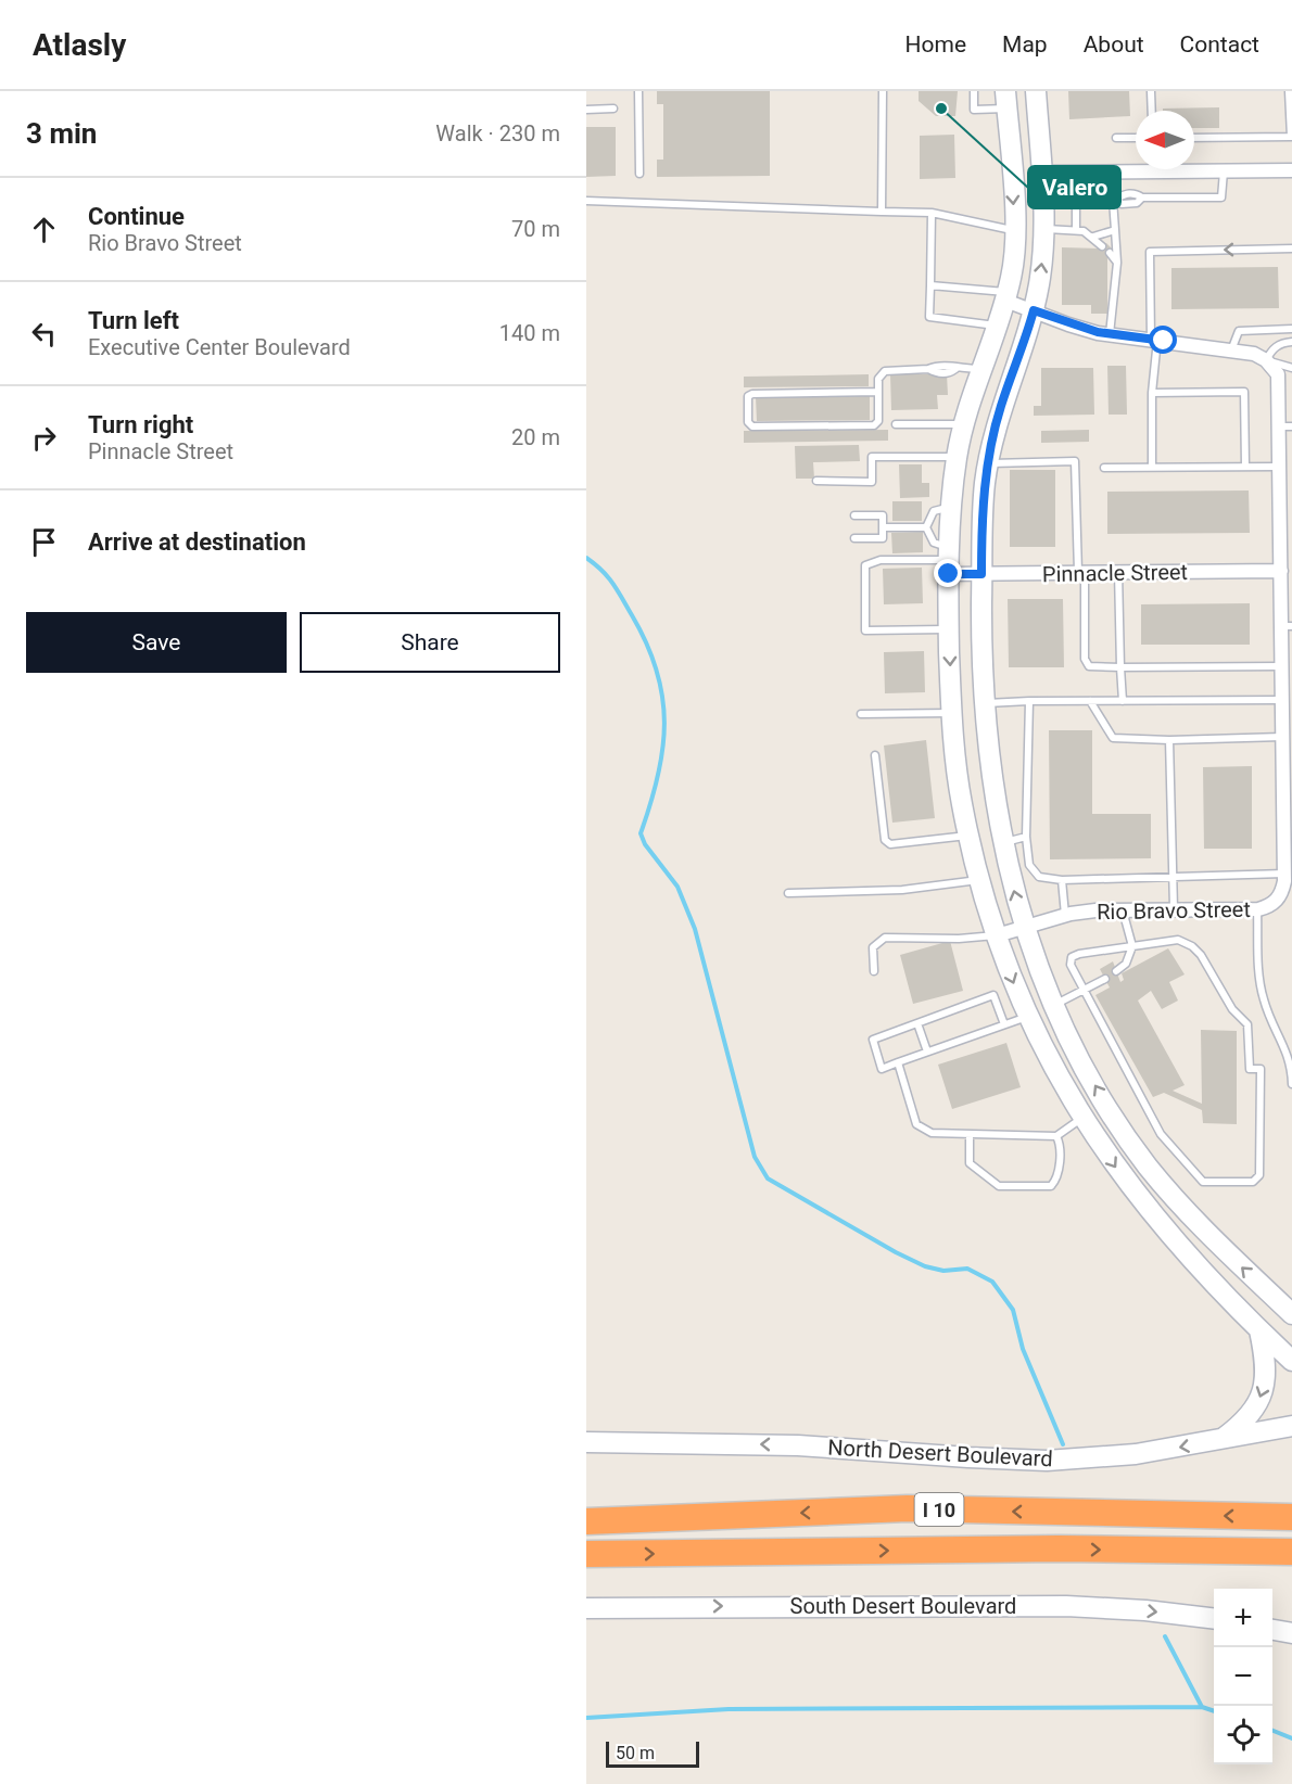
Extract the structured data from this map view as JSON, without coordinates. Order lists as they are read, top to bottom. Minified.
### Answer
{"streets":{"highway":["I 10"],"main road":["North Desert Boulevard","South Desert Boulevard"],"street":["Pinnacle Street","Rio Bravo Street"]},"crossings":[["Pinnacle Street","Rio Bravo Street"]],"one_way":["North Desert Boulevard","South Desert Boulevard"],"places":["Valero"],"scale_bar":"50 m","north":"left","page":{"header":"Atlasly","nav":["Home","Map","About","Contact"],"heading":["3 min","Walk · 230 m"],"list":[["Continue","Rio Bravo Street","70 m"],["Turn left","Executive Center Boulevard","140 m"],["Turn right","Pinnacle Street","20 m"],"Arrive at destination"],"buttons":["Save","Share"],"map_buttons":["+","−"],"scale":"50 m"}}
